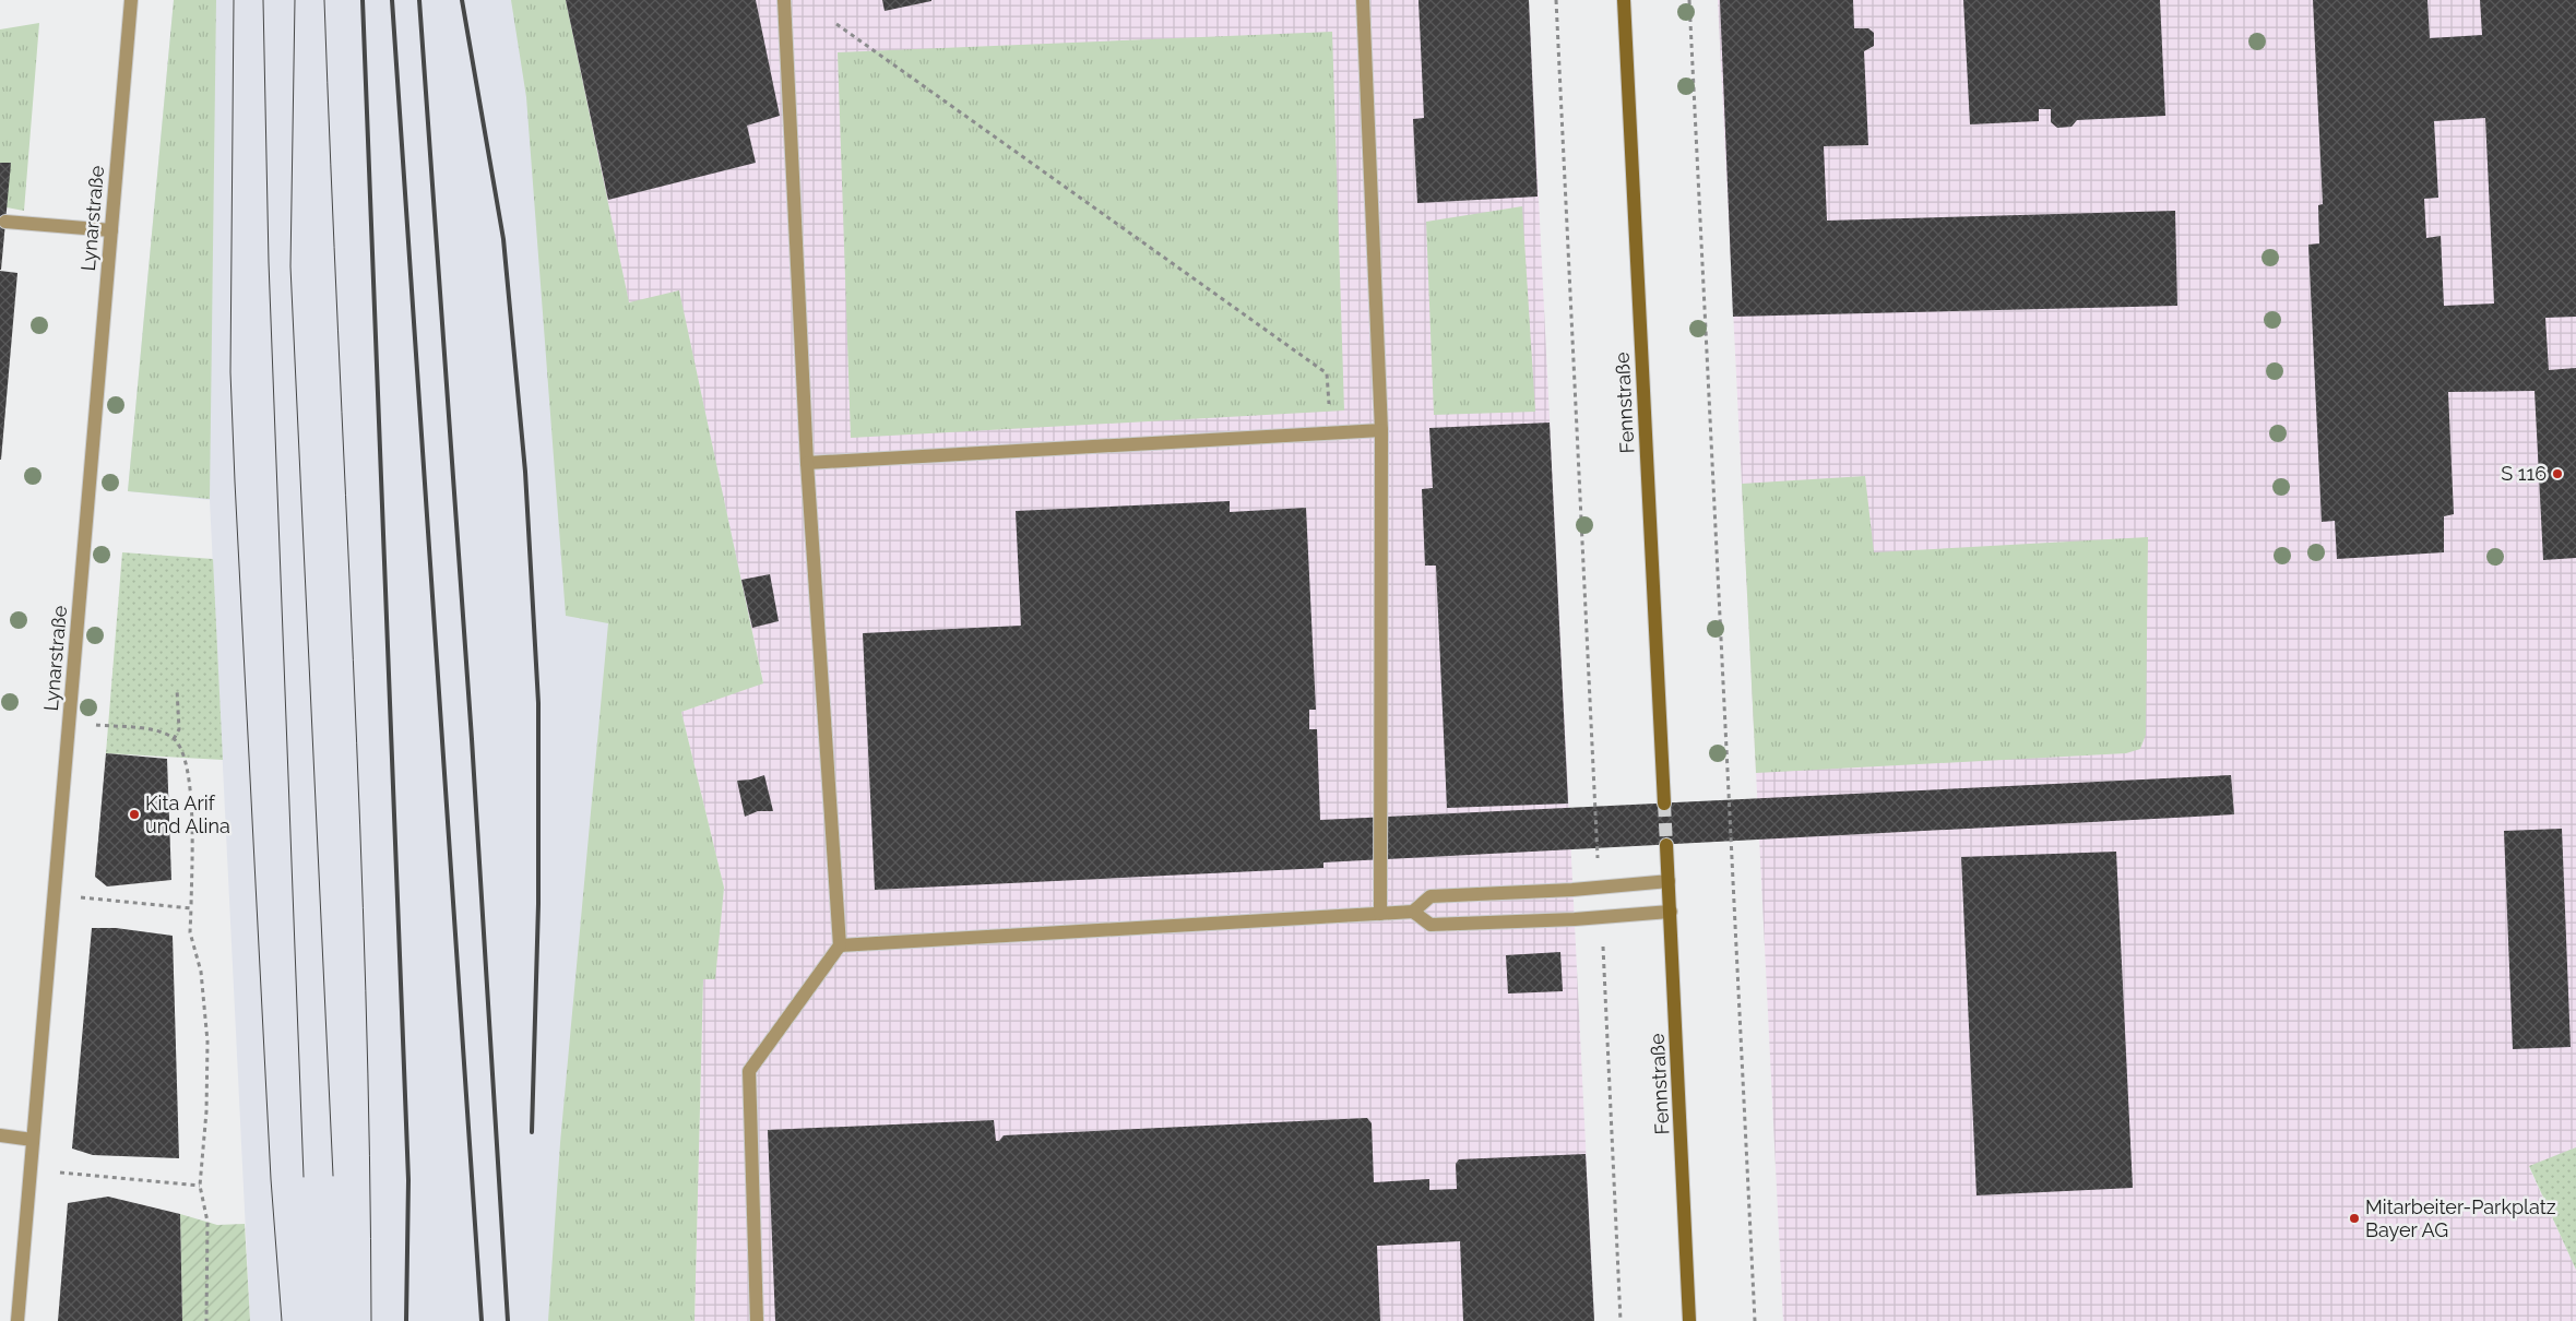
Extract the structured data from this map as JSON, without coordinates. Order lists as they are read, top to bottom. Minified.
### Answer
{"streets":{"main road":["Fennstraße"],"street":["Lynarstraße"]},"places":["S 116","Kita Arif und Alina","Mitarbeiter-Parkplatz Bayer AG"]}
